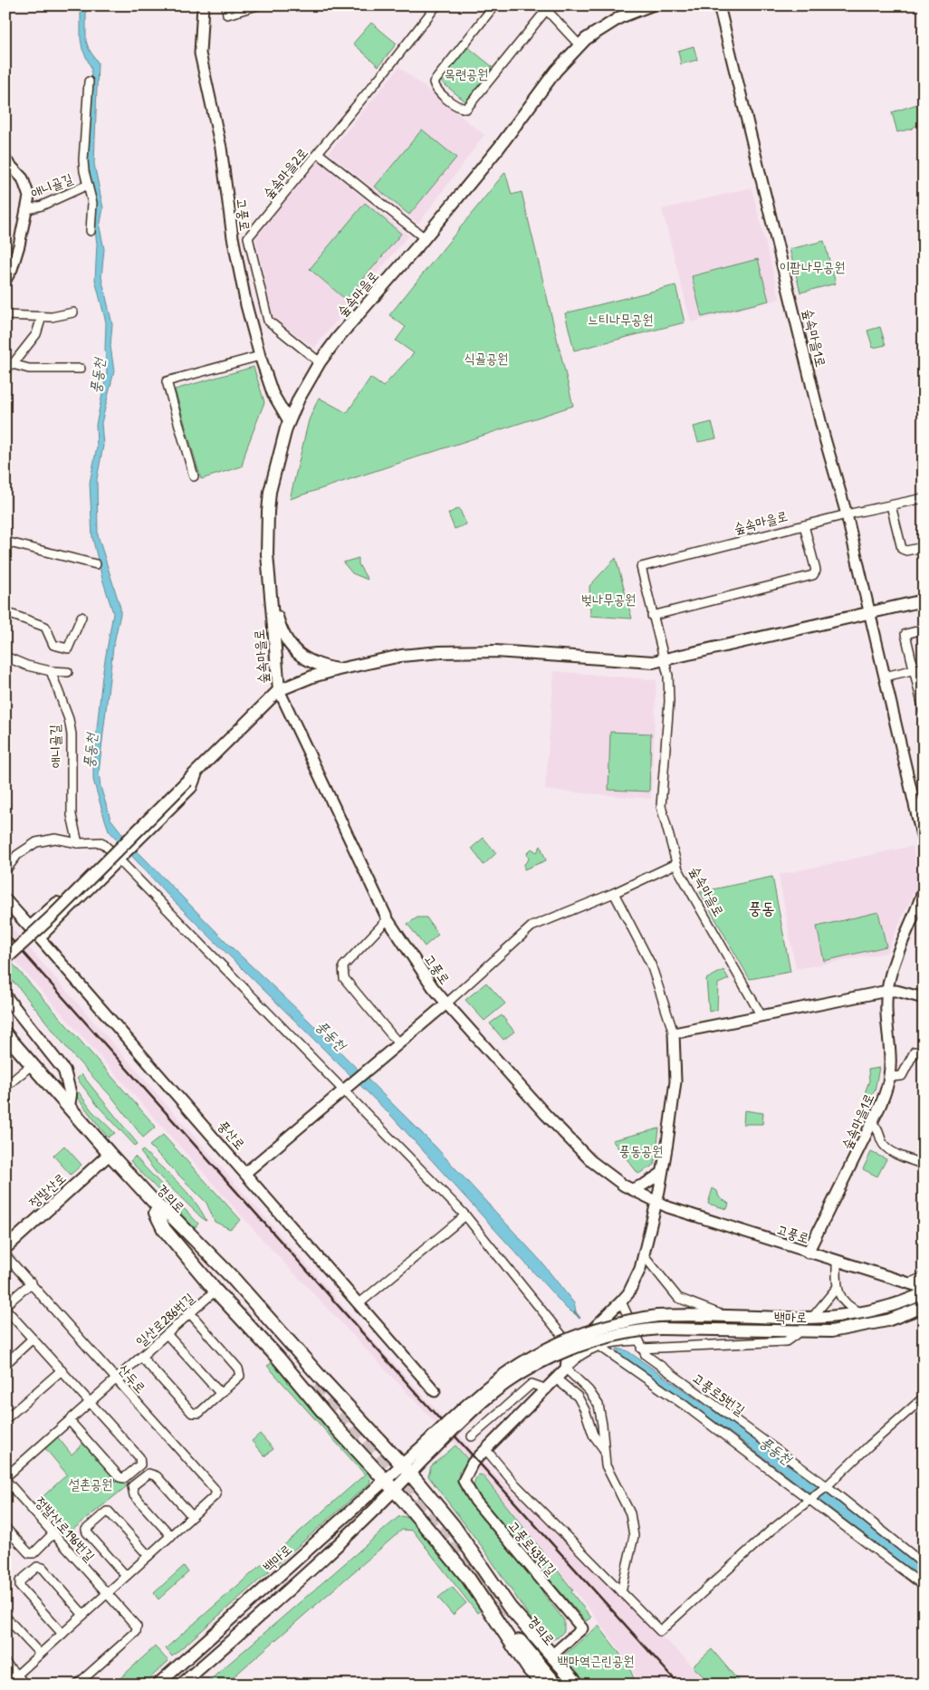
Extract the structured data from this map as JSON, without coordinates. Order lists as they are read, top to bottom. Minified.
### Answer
{"streets":{"main road":["숲속마을로","풍산로","정발산로","경의로","백마로"],"street":["숲속마을2로","애니골길","고풍로","숲속마을1로","일산로286번길","산두로","고풍로5번길","정발산로196번길","고풍로43번길"]},"crossings":[["숲속마을2로","숲속마을로"],["고풍로","숲속마을로"],["고풍로","숲속마을1로"],["숲속마을로","숲속마을1로"],["정발산로","경의로"],["일산로286번길","산두로"],["일산로286번길","정발산로196번길"],["산두로","정발산로196번길"]],"districts":["풍동"],"water":["풍동천"],"parks":["목련공원","이팝나무공원","느티나무공원","식골공원","벚나무공원","풍동공원","설촌공원","백마역근린공원"]}
